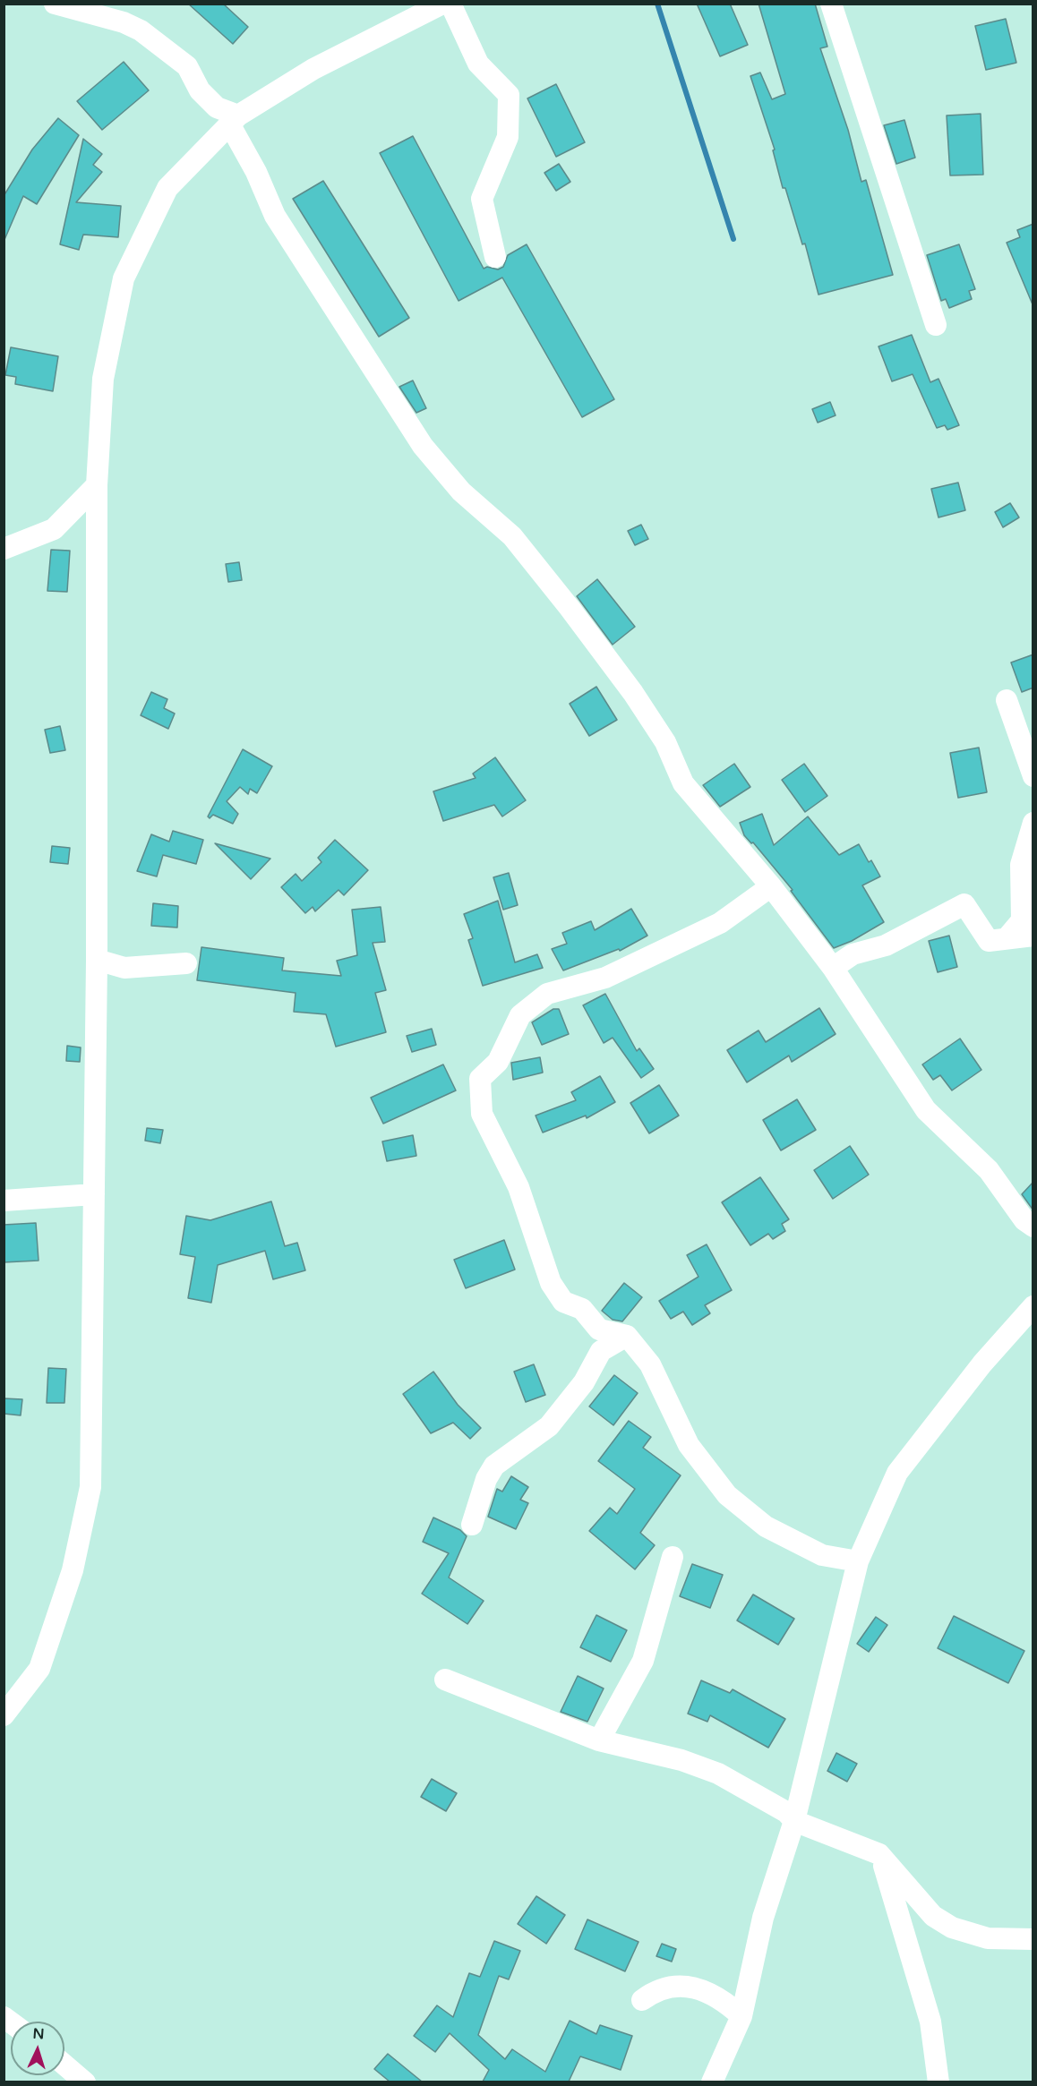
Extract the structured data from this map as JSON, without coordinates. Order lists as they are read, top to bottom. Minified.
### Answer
{"north":"top"}
